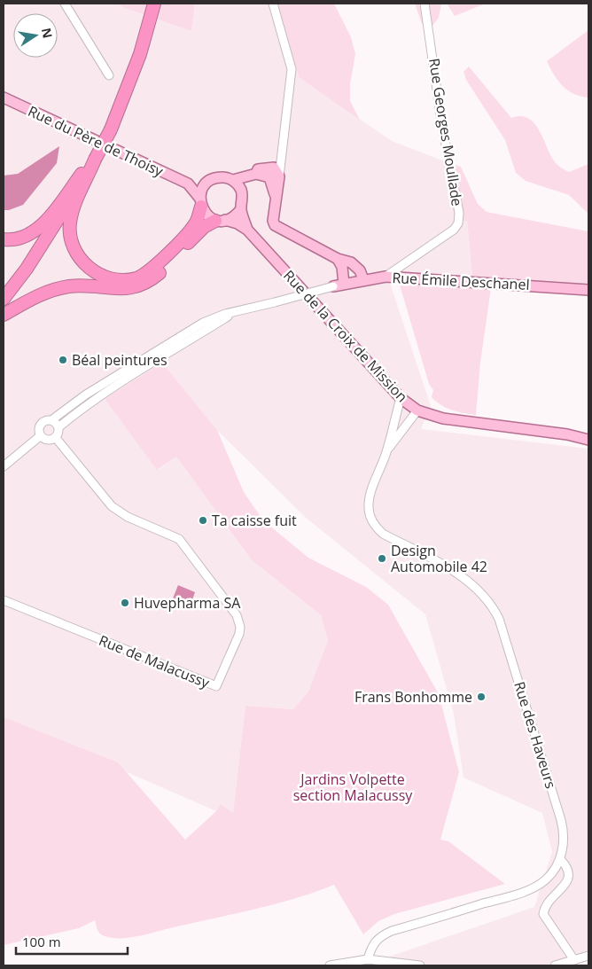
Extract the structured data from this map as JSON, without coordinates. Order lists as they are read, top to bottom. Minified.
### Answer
{"streets":{"main road":["Rue du Père de Thoisy","Rue Émile Deschanel","Rue de la Croix de Mission"],"street":["Rue Georges Moullade","Rue de Malacussy","Rue des Haveurs"]},"crossings":[["Rue Georges Moullade","Rue Émile Deschanel"],["Rue de la Croix de Mission","Rue des Haveurs"]],"parks":["Jardins Volpette section Malacussy"],"places":["Béal peintures","Ta caisse fuit","Design Automobile 42","Huvepharma SA","Frans Bonhomme"],"scale_bar":"100 m","north":"right"}
